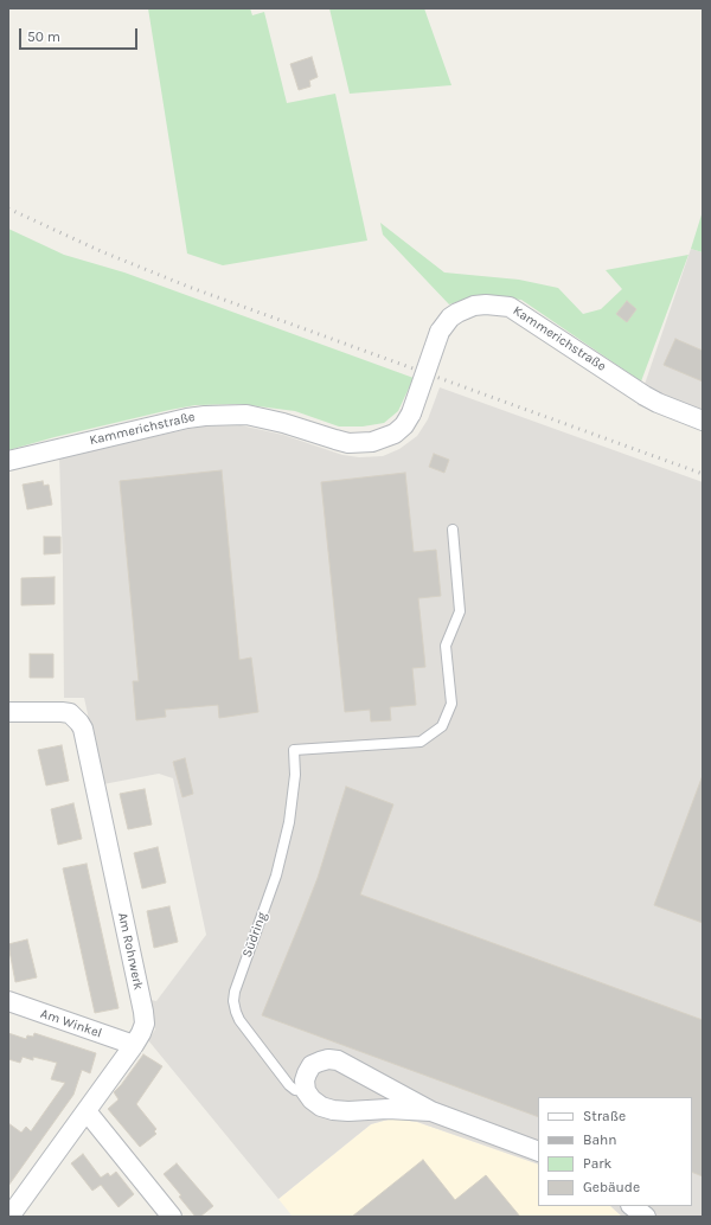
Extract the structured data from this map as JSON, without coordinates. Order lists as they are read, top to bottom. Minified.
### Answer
{"streets":{"street":["Kammerichstraße","Südring","Am Rohrwerk","Am Winkel"]},"crossings":[["Am Rohrwerk","Am Winkel"]],"legend":["Straße","Bahn","Park","Gebäude"],"scale_bar":"50 m"}
